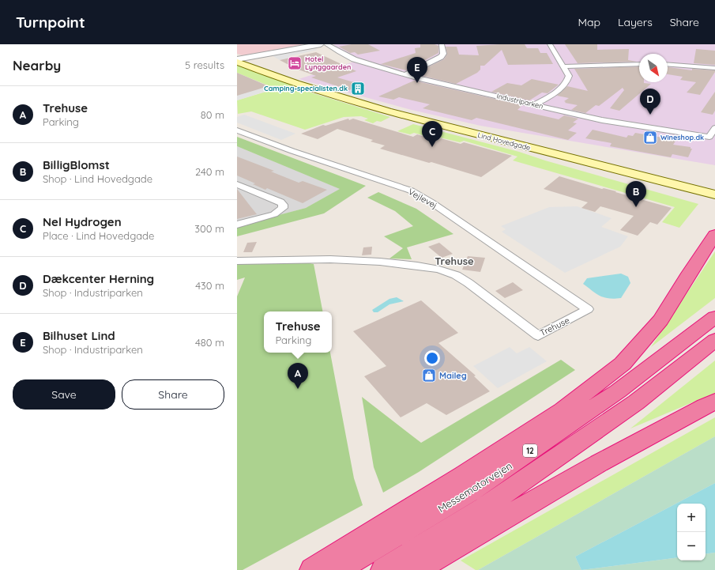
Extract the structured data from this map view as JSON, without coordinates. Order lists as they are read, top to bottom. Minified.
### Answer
{"streets":{"highway":["12","Messemotorvejen"],"main road":["Lind Hovedgade"],"street":["Industriparken","Vejlevej","Trehuse"]},"crossings":[["Vejlevej","Trehuse"]],"districts":["Trehuse"],"places":{"hotel":["Hotel Lynggaarden"],"building":["Camping-specialisten.dk"],"shop":["Wineshop.dk","Maileg"]},"north":"bottom right","page":{"header":"Turnpoint","nav":["Map","Layers","Share"],"heading":["Nearby","5 results"],"pins":["E","D","C","B","A"],"list":[{"mark":"A","name":"Trehuse","note":"Parking","value":"80 m"},{"mark":"B","name":"BilligBlomst","note":"Shop · Lind Hovedgade","value":"240 m"},{"mark":"C","name":"Nel Hydrogen","note":"Place · Lind Hovedgade","value":"300 m"},{"mark":"D","name":"Dækcenter Herning","note":"Shop · Industriparken","value":"430 m"},{"mark":"E","name":"Bilhuset Lind","note":"Shop · Industriparken","value":"480 m"}],"popup":["Trehuse","Parking"],"buttons":["Save","Share"],"map_buttons":["+","−"]}}
